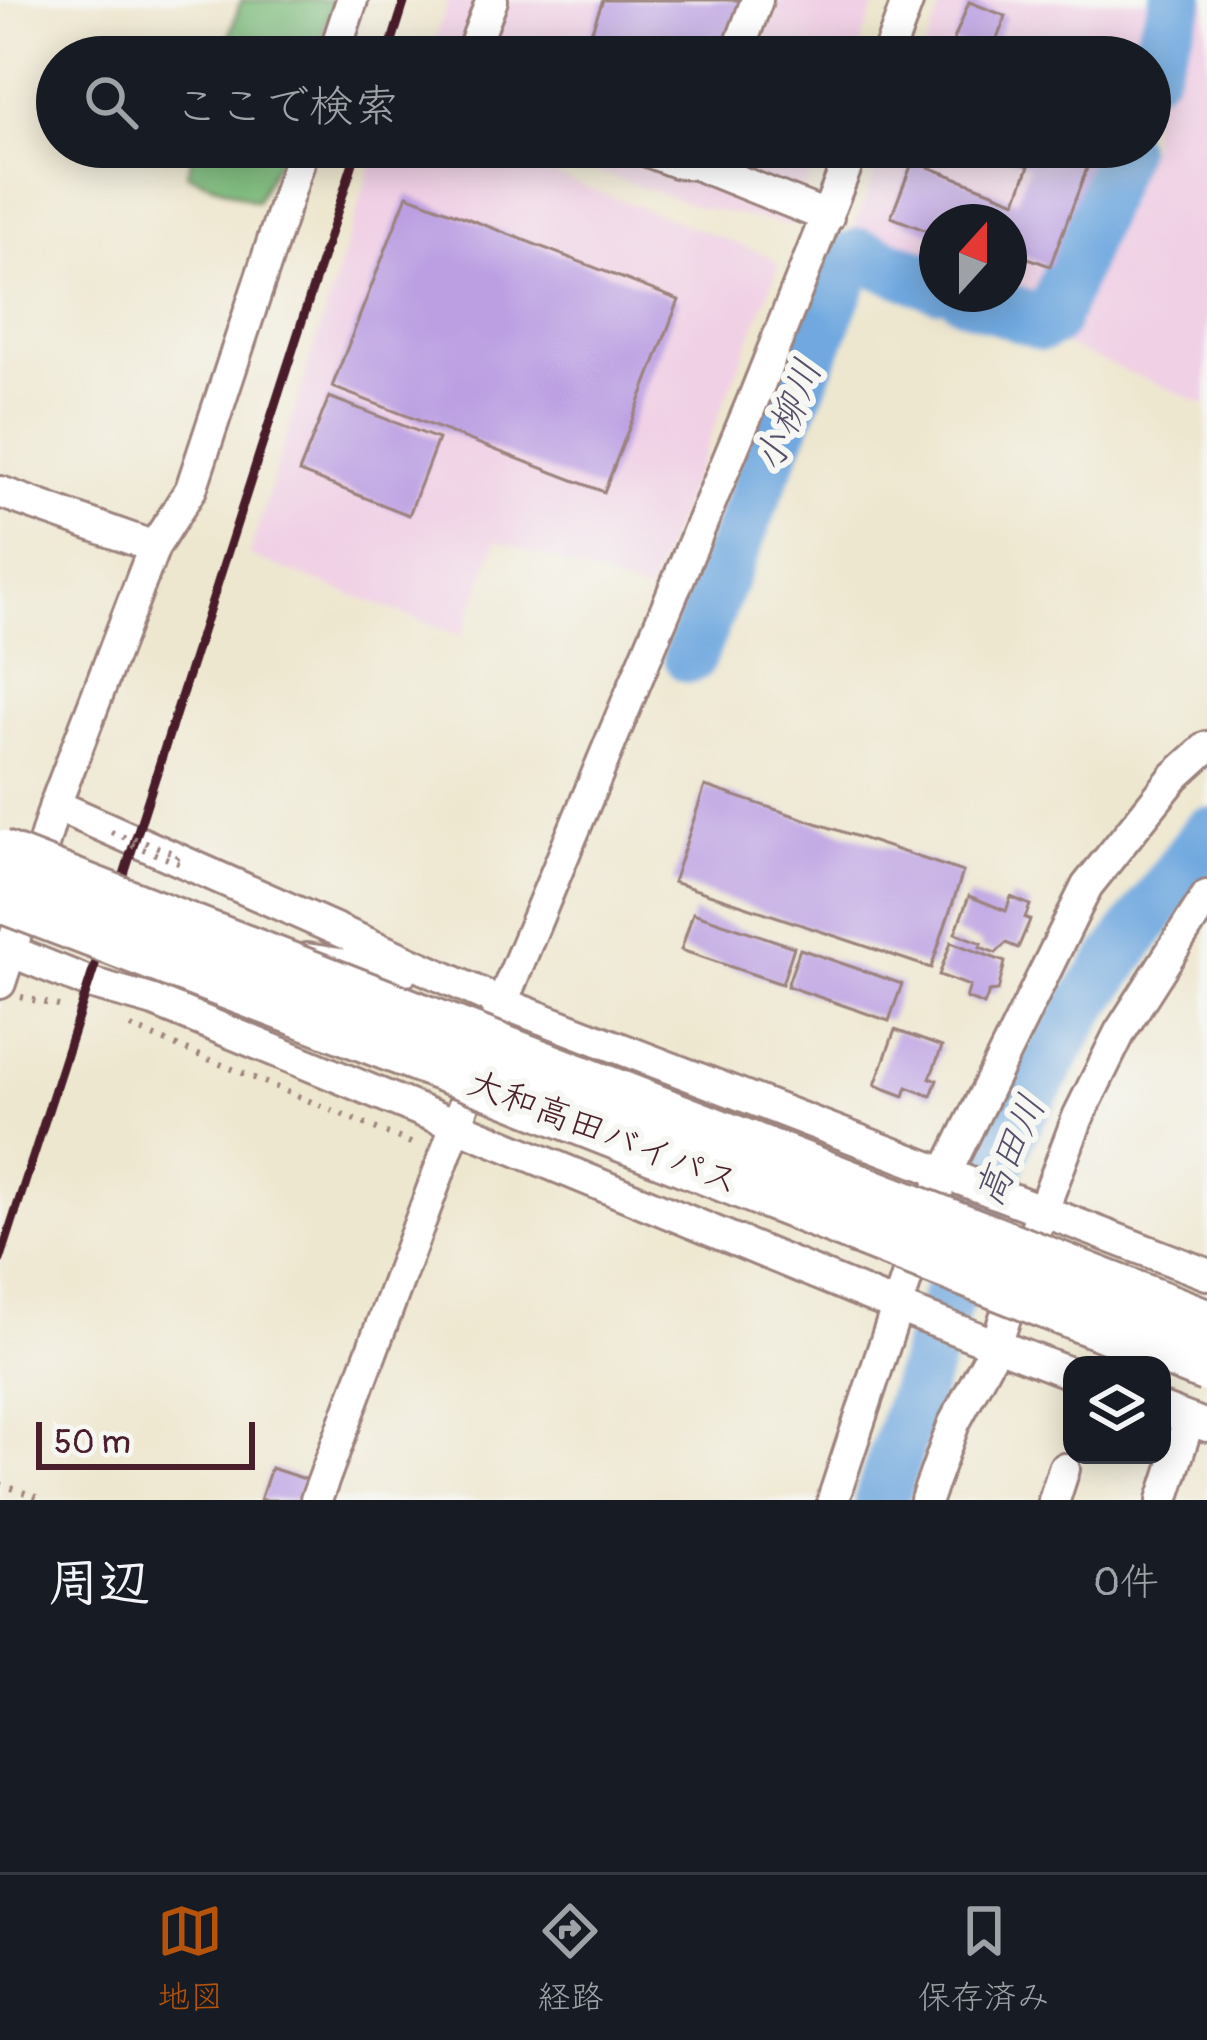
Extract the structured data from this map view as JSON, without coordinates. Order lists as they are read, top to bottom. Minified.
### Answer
{"streets":{"highway":["大和高田バイパス"]},"water":["小柳川","高田川"],"scale_bar":"50 m","north":"top","page":{"search":"ここで検索","scale":"50 m","heading":["周辺","0件"],"nav":["地図","経路","保存済み"]}}
